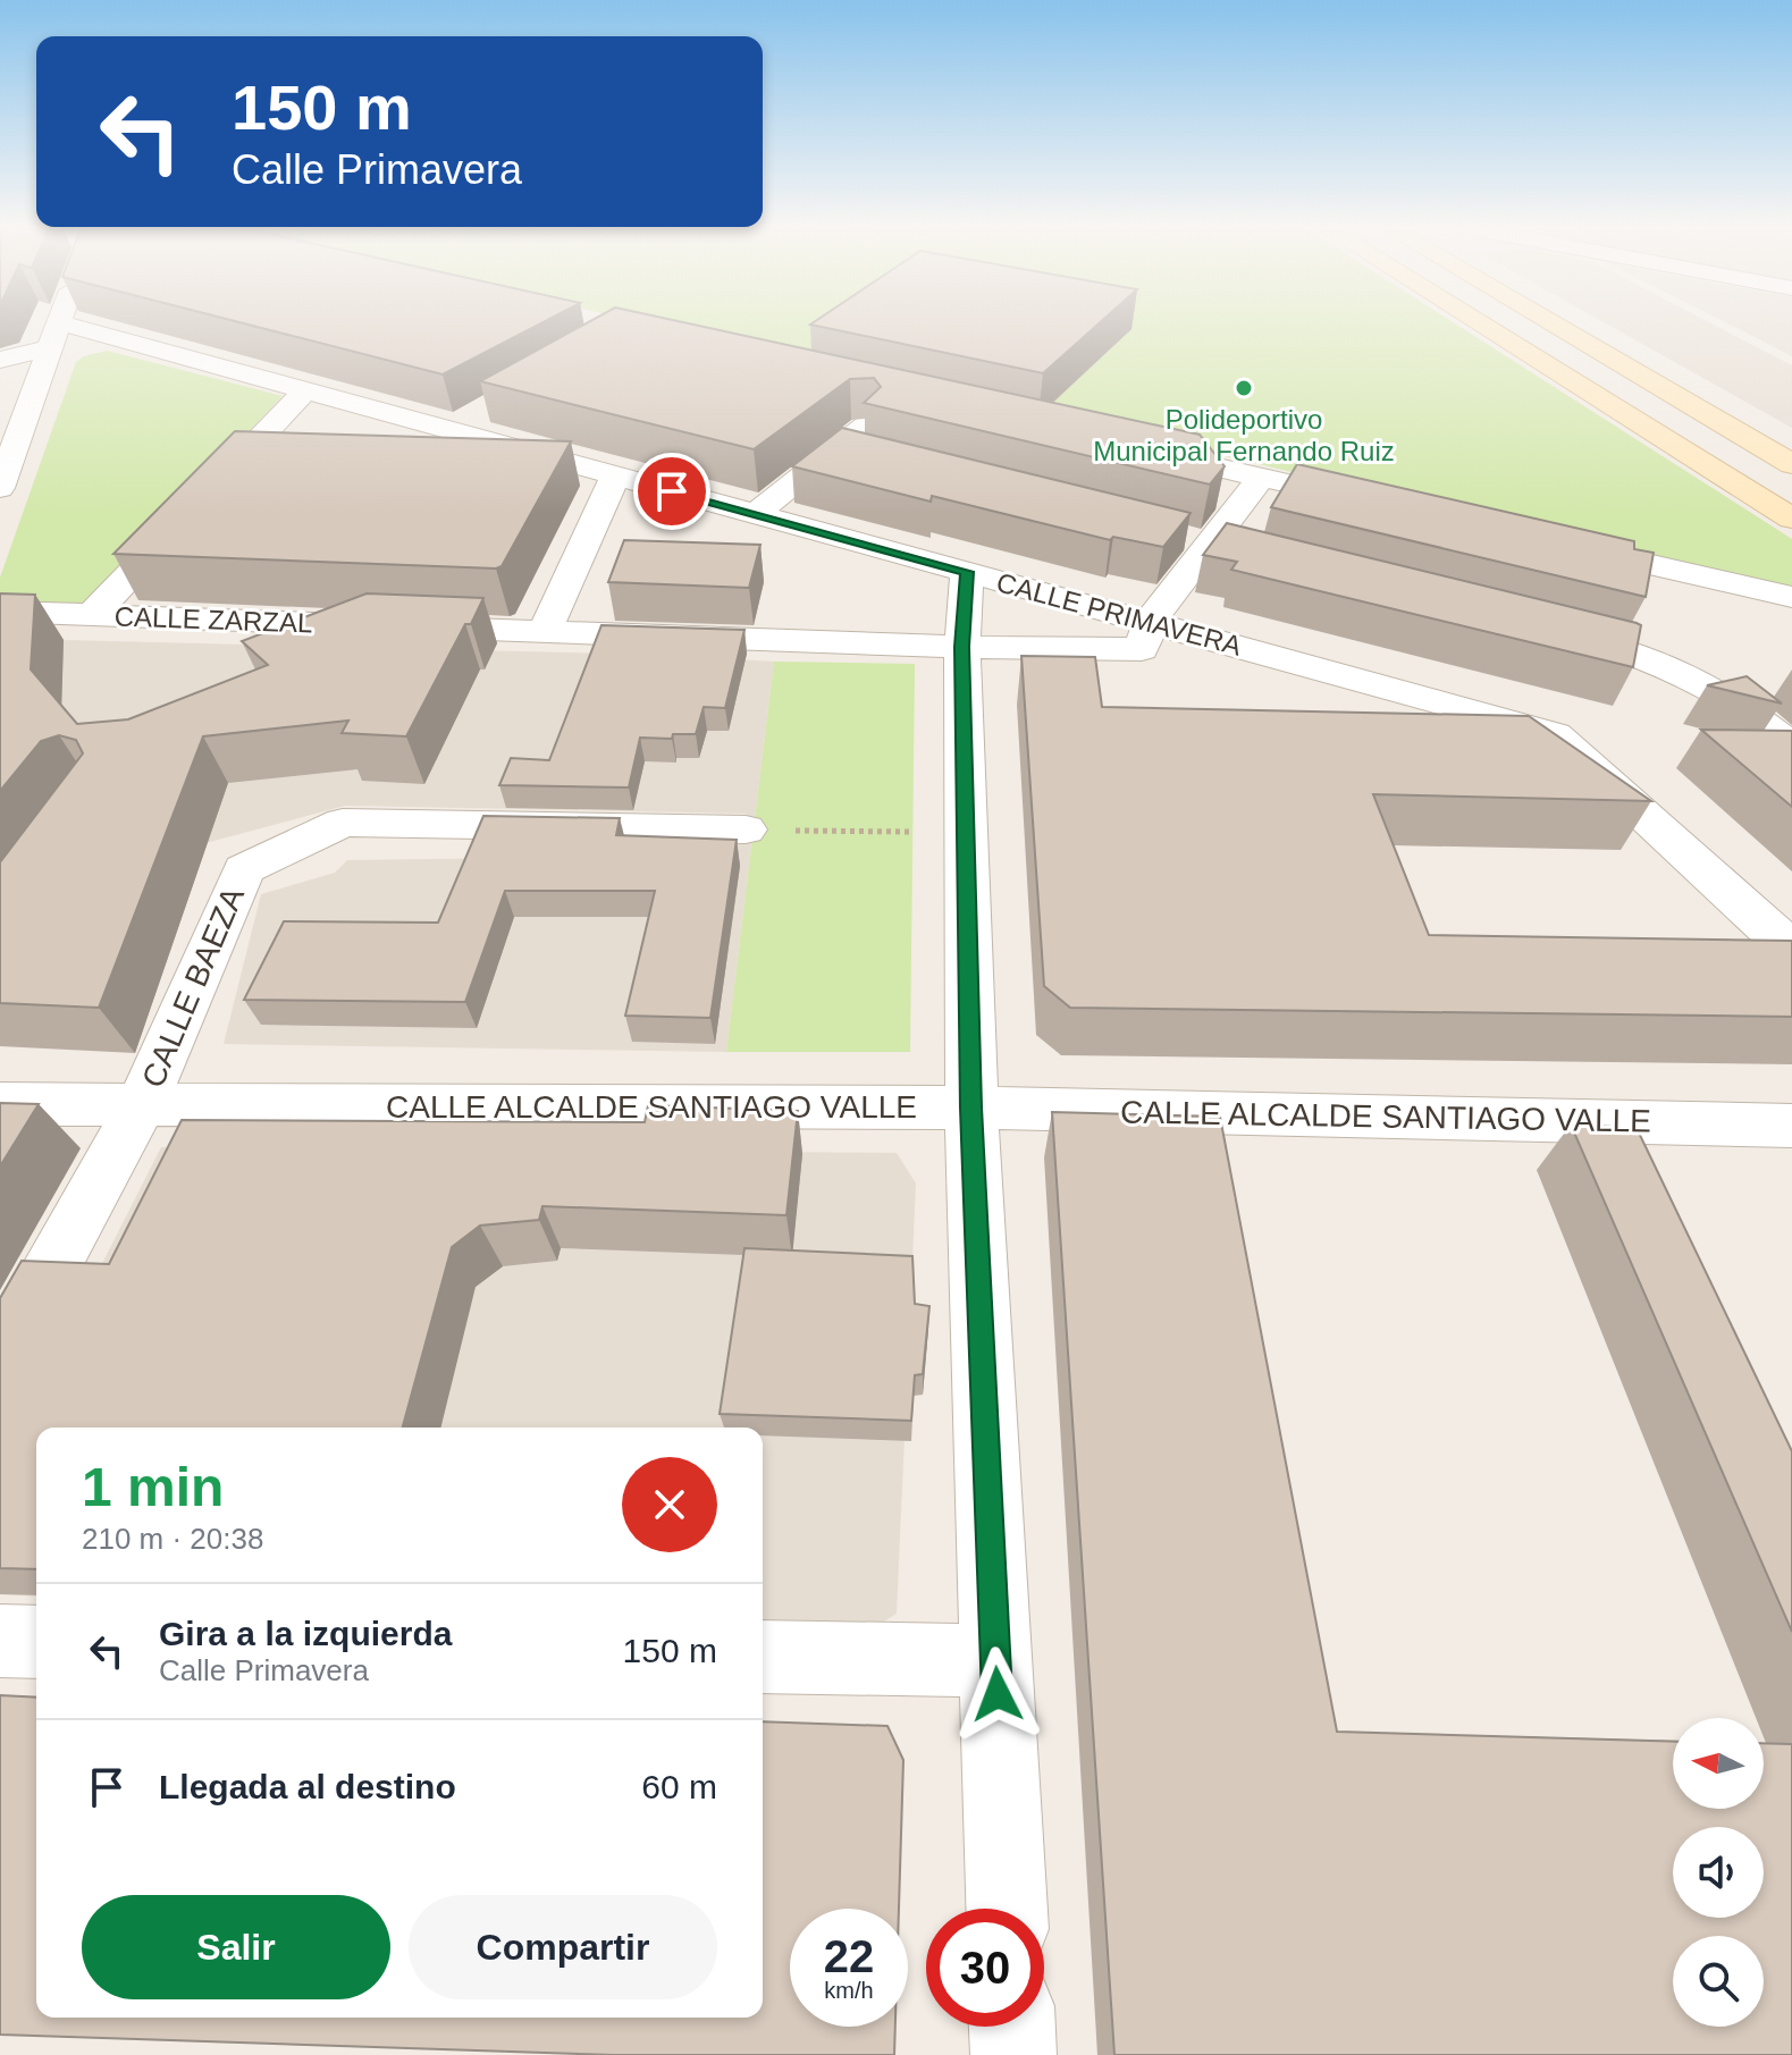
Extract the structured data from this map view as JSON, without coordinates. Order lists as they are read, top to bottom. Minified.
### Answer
{"streets":{"street":["CALLE PRIMAVERA","CALLE ZARZAL","CALLE BAEZA","CALLE ALCALDE SANTIAGO VALLE"]},"crossings":[["CALLE PRIMAVERA","CALLE ZARZAL"],["CALLE BAEZA","CALLE ALCALDE SANTIAGO VALLE"]],"places":["Polideportivo Municipal Fernando Ruiz"],"north":"left","page":{"turn":["150 m","Calle Primavera"],"heading":["1 min","210 m · 20:38"],"list":[{"name":"Gira a la izquierda","note":"Calle Primavera","value":"150 m"},{"name":"Llegada al destino","value":"60 m"}],"buttons":["Salir","Compartir"],"speed":"22 km/h","limit":"30"}}
